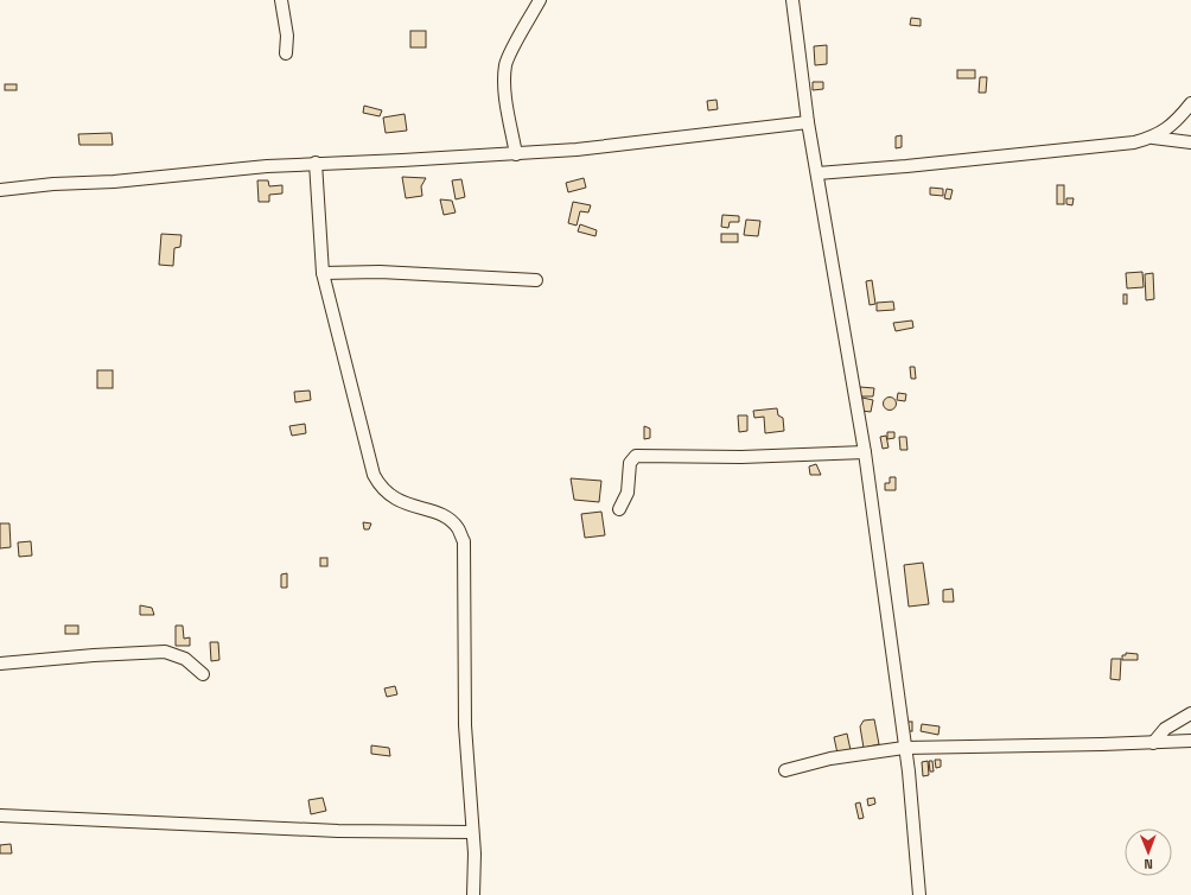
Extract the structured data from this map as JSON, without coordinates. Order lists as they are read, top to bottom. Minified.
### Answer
{"north":"bottom"}
